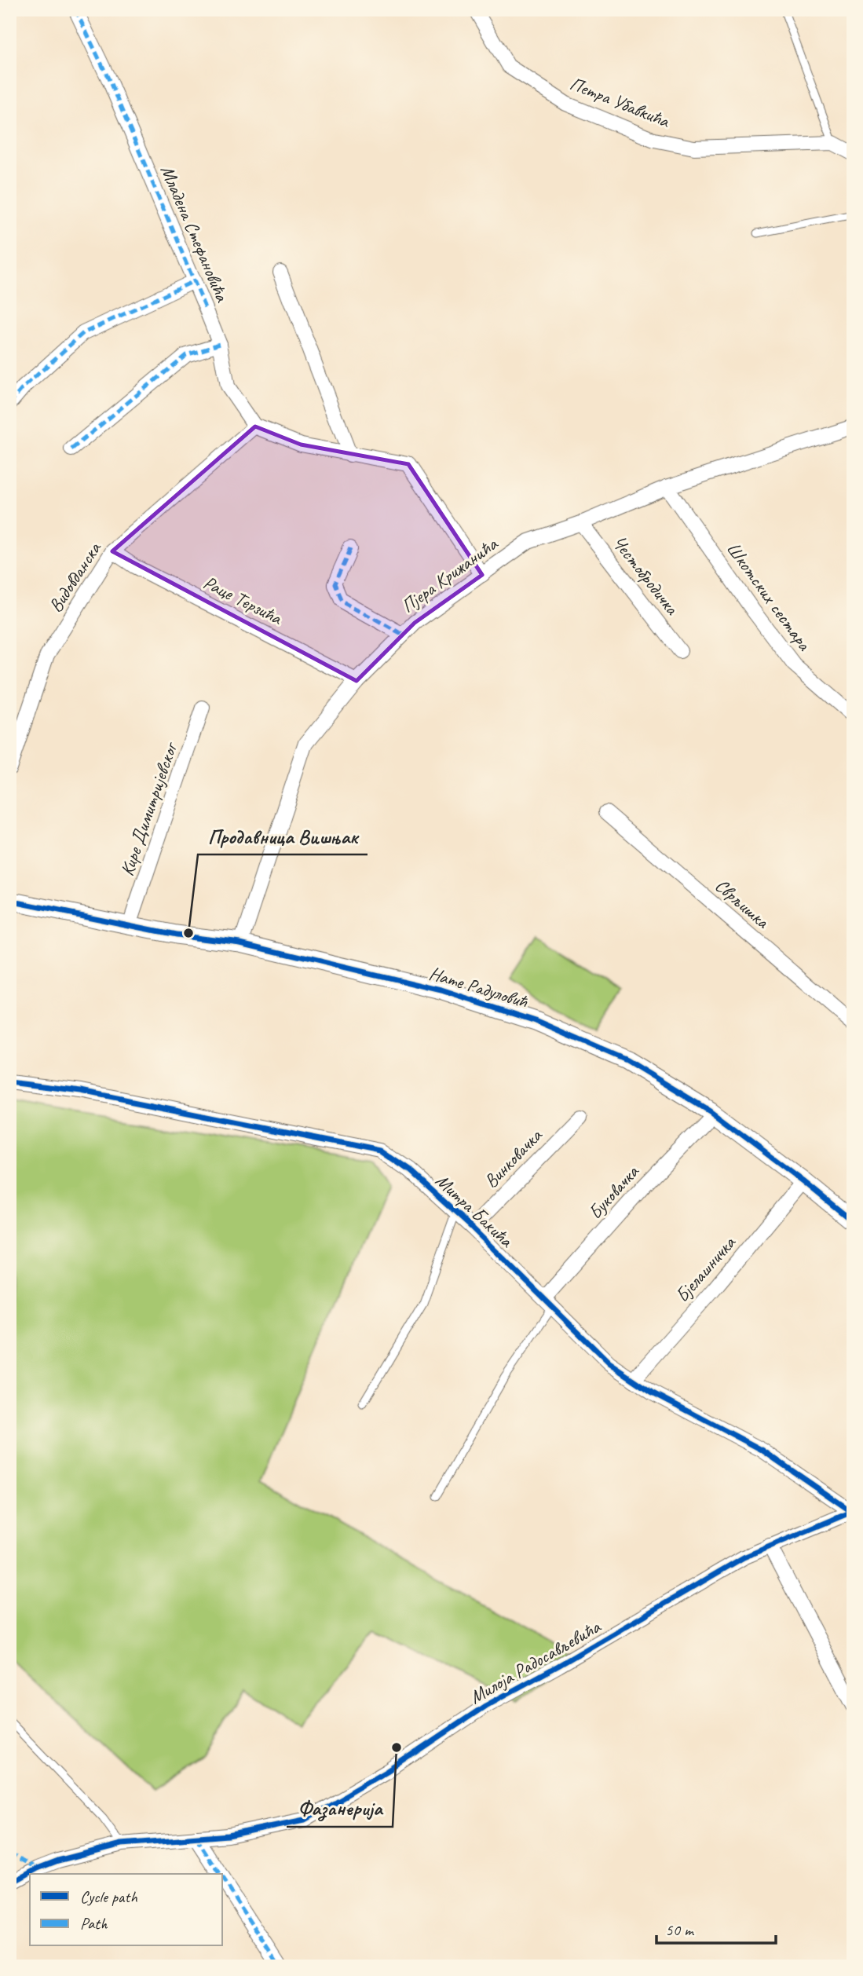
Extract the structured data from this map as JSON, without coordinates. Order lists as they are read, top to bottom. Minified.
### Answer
{"streets":{"street":["Петра Убавкића","Младена Стефановића","Пјера Крижанића","Честобродичка","Видовданска","Шкотских сестара","Раце Терзића","Кире Димитријевског","Сврљишка","Нате Радуловић","Винковачка","Буковачка","Митра Бакића","Бјелашничка","Милоја Радосављевића"]},"crossings":[["Младена Стефановића","Видовданска"],["Пјера Крижанића","Честобродичка"],["Пјера Крижанића","Шкотских сестара"],["Пјера Крижанића","Раце Терзића"],["Пјера Крижанића","Нате Радуловић"],["Видовданска","Раце Терзића"],["Кире Димитријевског","Нате Радуловић"],["Нате Радуловић","Буковачка"],["Нате Радуловић","Бјелашничка"],["Винковачка","Митра Бакића"],["Буковачка","Митра Бакића"],["Митра Бакића","Бјелашничка"],["Митра Бакића","Милоја Радосављевића"]],"places":["Продавница Вишњак","Фазанерија"],"legend":["Cycle path","Path"],"scale_bar":"50 m"}
